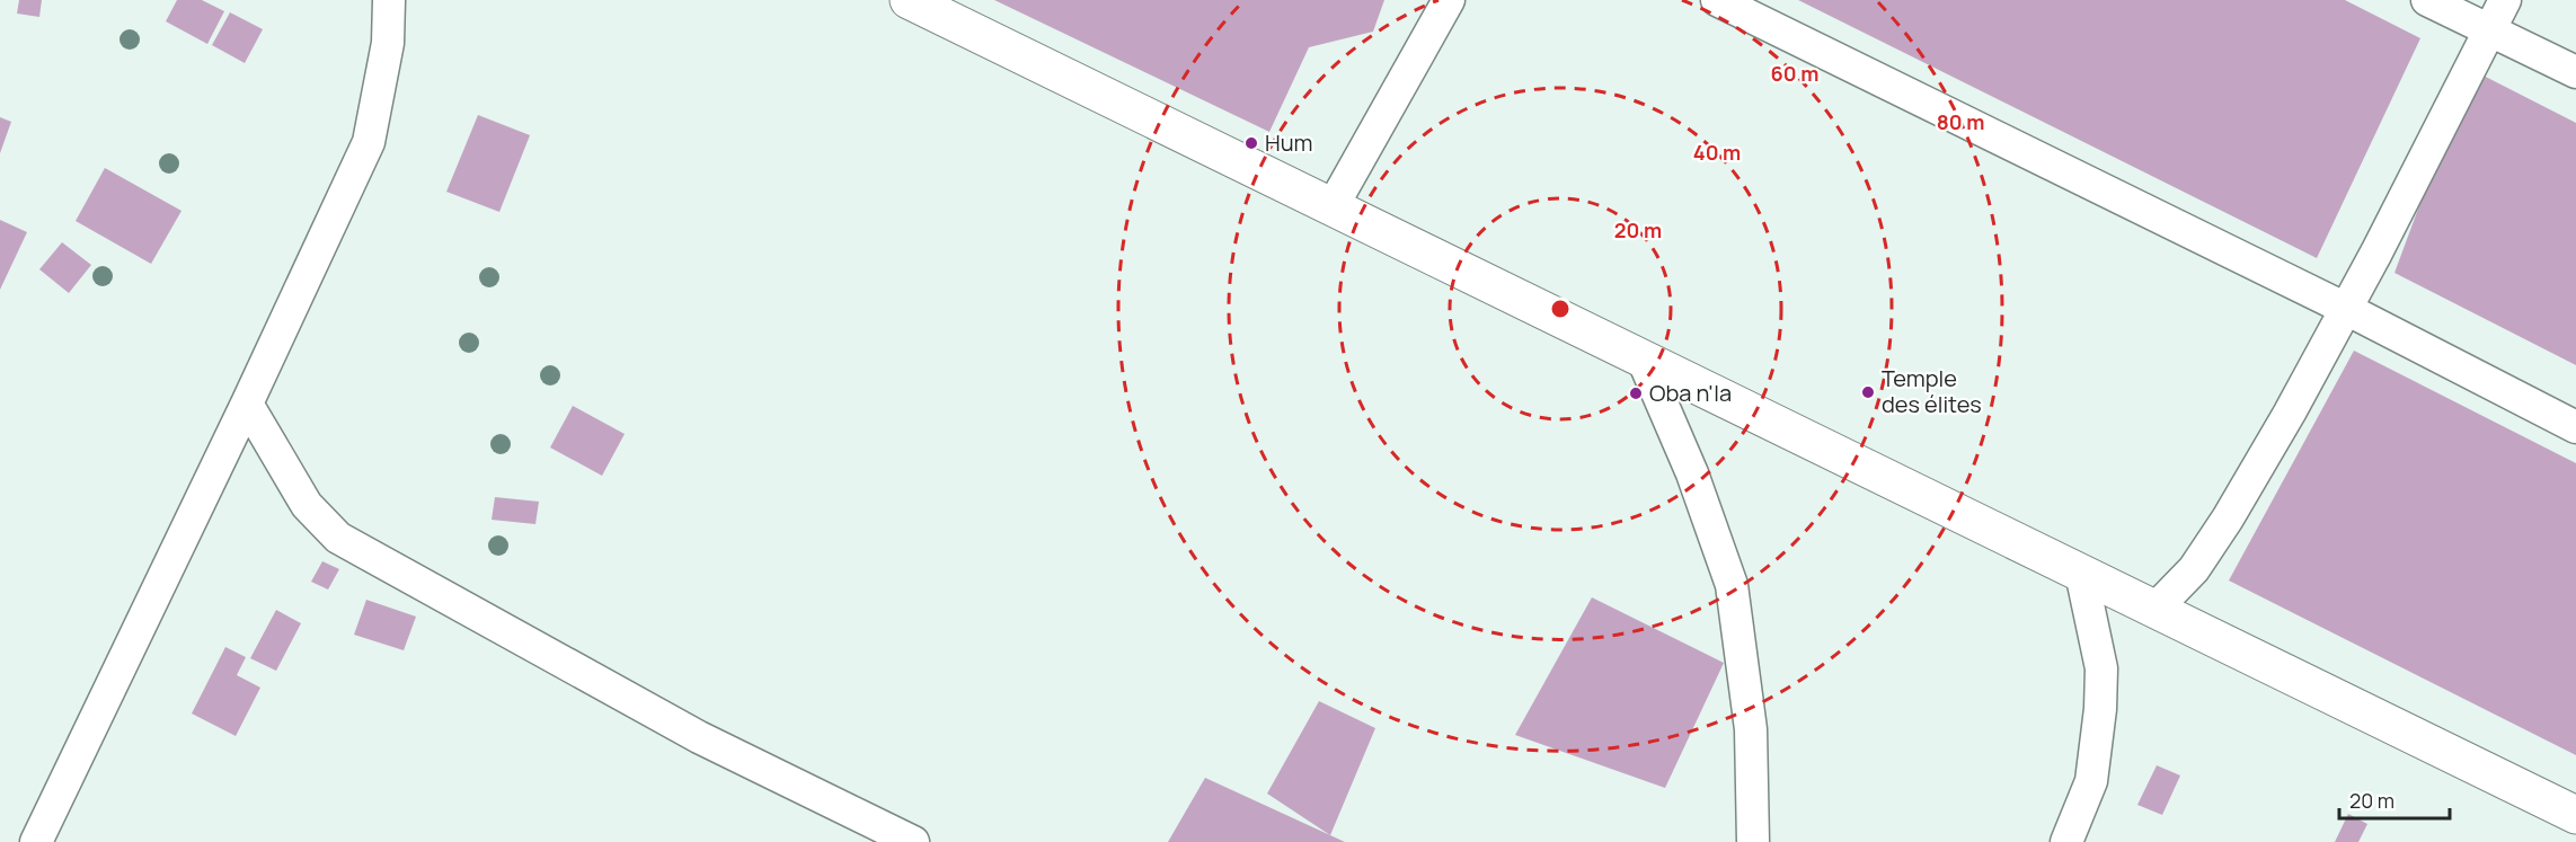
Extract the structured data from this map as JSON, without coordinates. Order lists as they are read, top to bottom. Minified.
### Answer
{"places":["Hum","Temple des élites","Oba n'la"],"scale_bar":"20 m","rings":["60 m","80 m","40 m","20 m"]}
